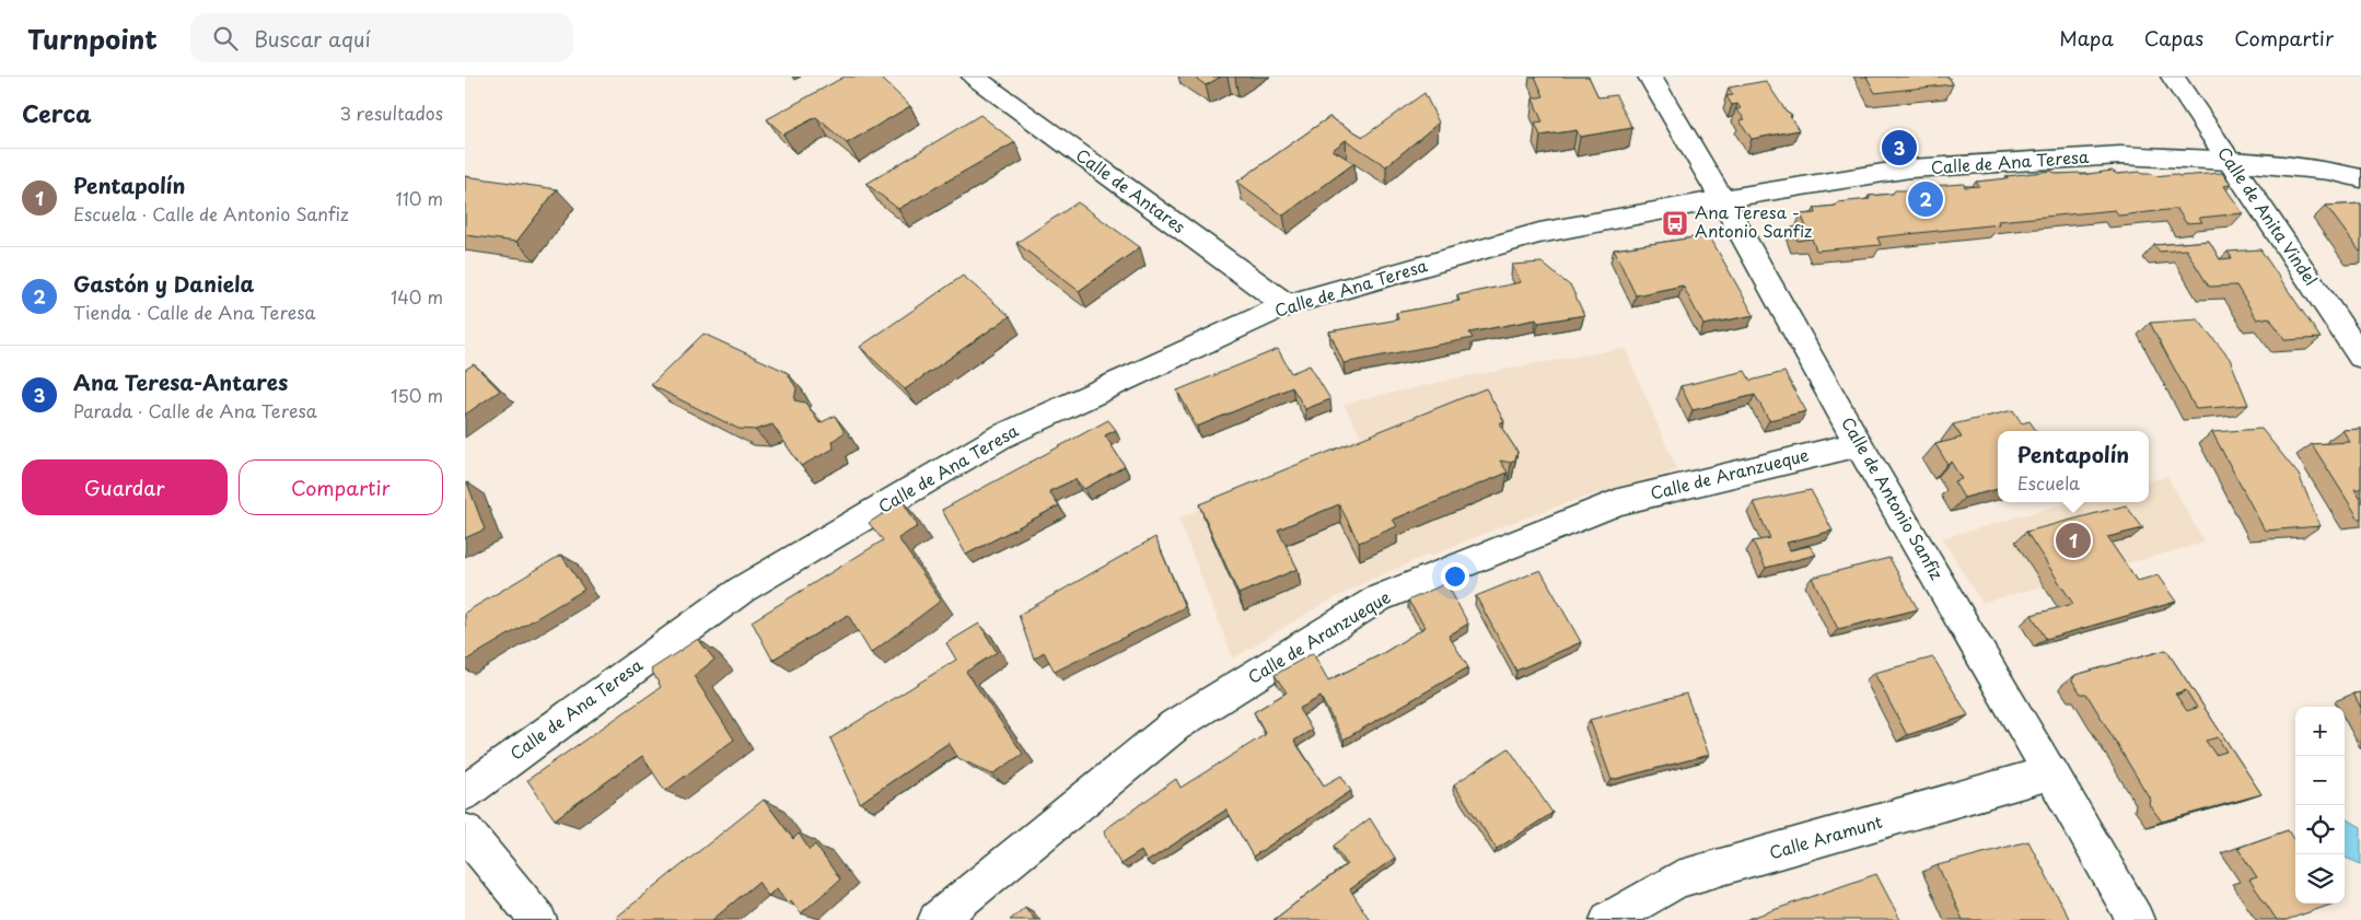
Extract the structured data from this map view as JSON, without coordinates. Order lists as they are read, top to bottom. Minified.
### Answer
{"streets":{"street":["Calle de Ana Teresa","Calle de Antares","Calle de Anita Vindel","Calle de Aranzueque","Calle de Antonio Sanfiz","Calle Aramunt"]},"crossings":[["Calle de Ana Teresa","Calle de Antares"],["Calle de Ana Teresa","Calle de Anita Vindel"],["Calle de Ana Teresa","Calle de Antonio Sanfiz"],["Calle de Aranzueque","Calle de Antonio Sanfiz"],["Calle de Antonio Sanfiz","Calle Aramunt"]],"places":{"bus stop":["Ana Teresa - Antonio Sanfiz"]},"page":{"header":"Turnpoint","search":"Buscar aquí","nav":["Mapa","Capas","Compartir"],"heading":["Cerca","3 resultados"],"pins":["3","2","1"],"list":[{"mark":"1","name":"Pentapolín","note":"Escuela · Calle de Antonio Sanfiz","value":"110 m"},{"mark":"2","name":"Gastón y Daniela","note":"Tienda · Calle de Ana Teresa","value":"140 m"},{"mark":"3","name":"Ana Teresa-Antares","note":"Parada · Calle de Ana Teresa","value":"150 m"}],"popup":["Pentapolín","Escuela"],"buttons":["Guardar","Compartir"],"map_buttons":["+","−"]}}
